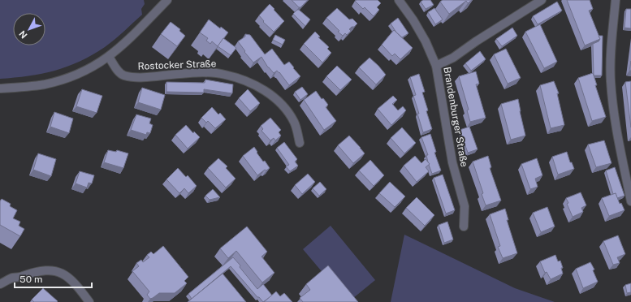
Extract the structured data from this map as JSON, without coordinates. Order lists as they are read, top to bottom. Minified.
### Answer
{"streets":{"street":["Rostocker Straße","Brandenburger Straße"]},"scale_bar":"50 m","north":"bottom left"}
